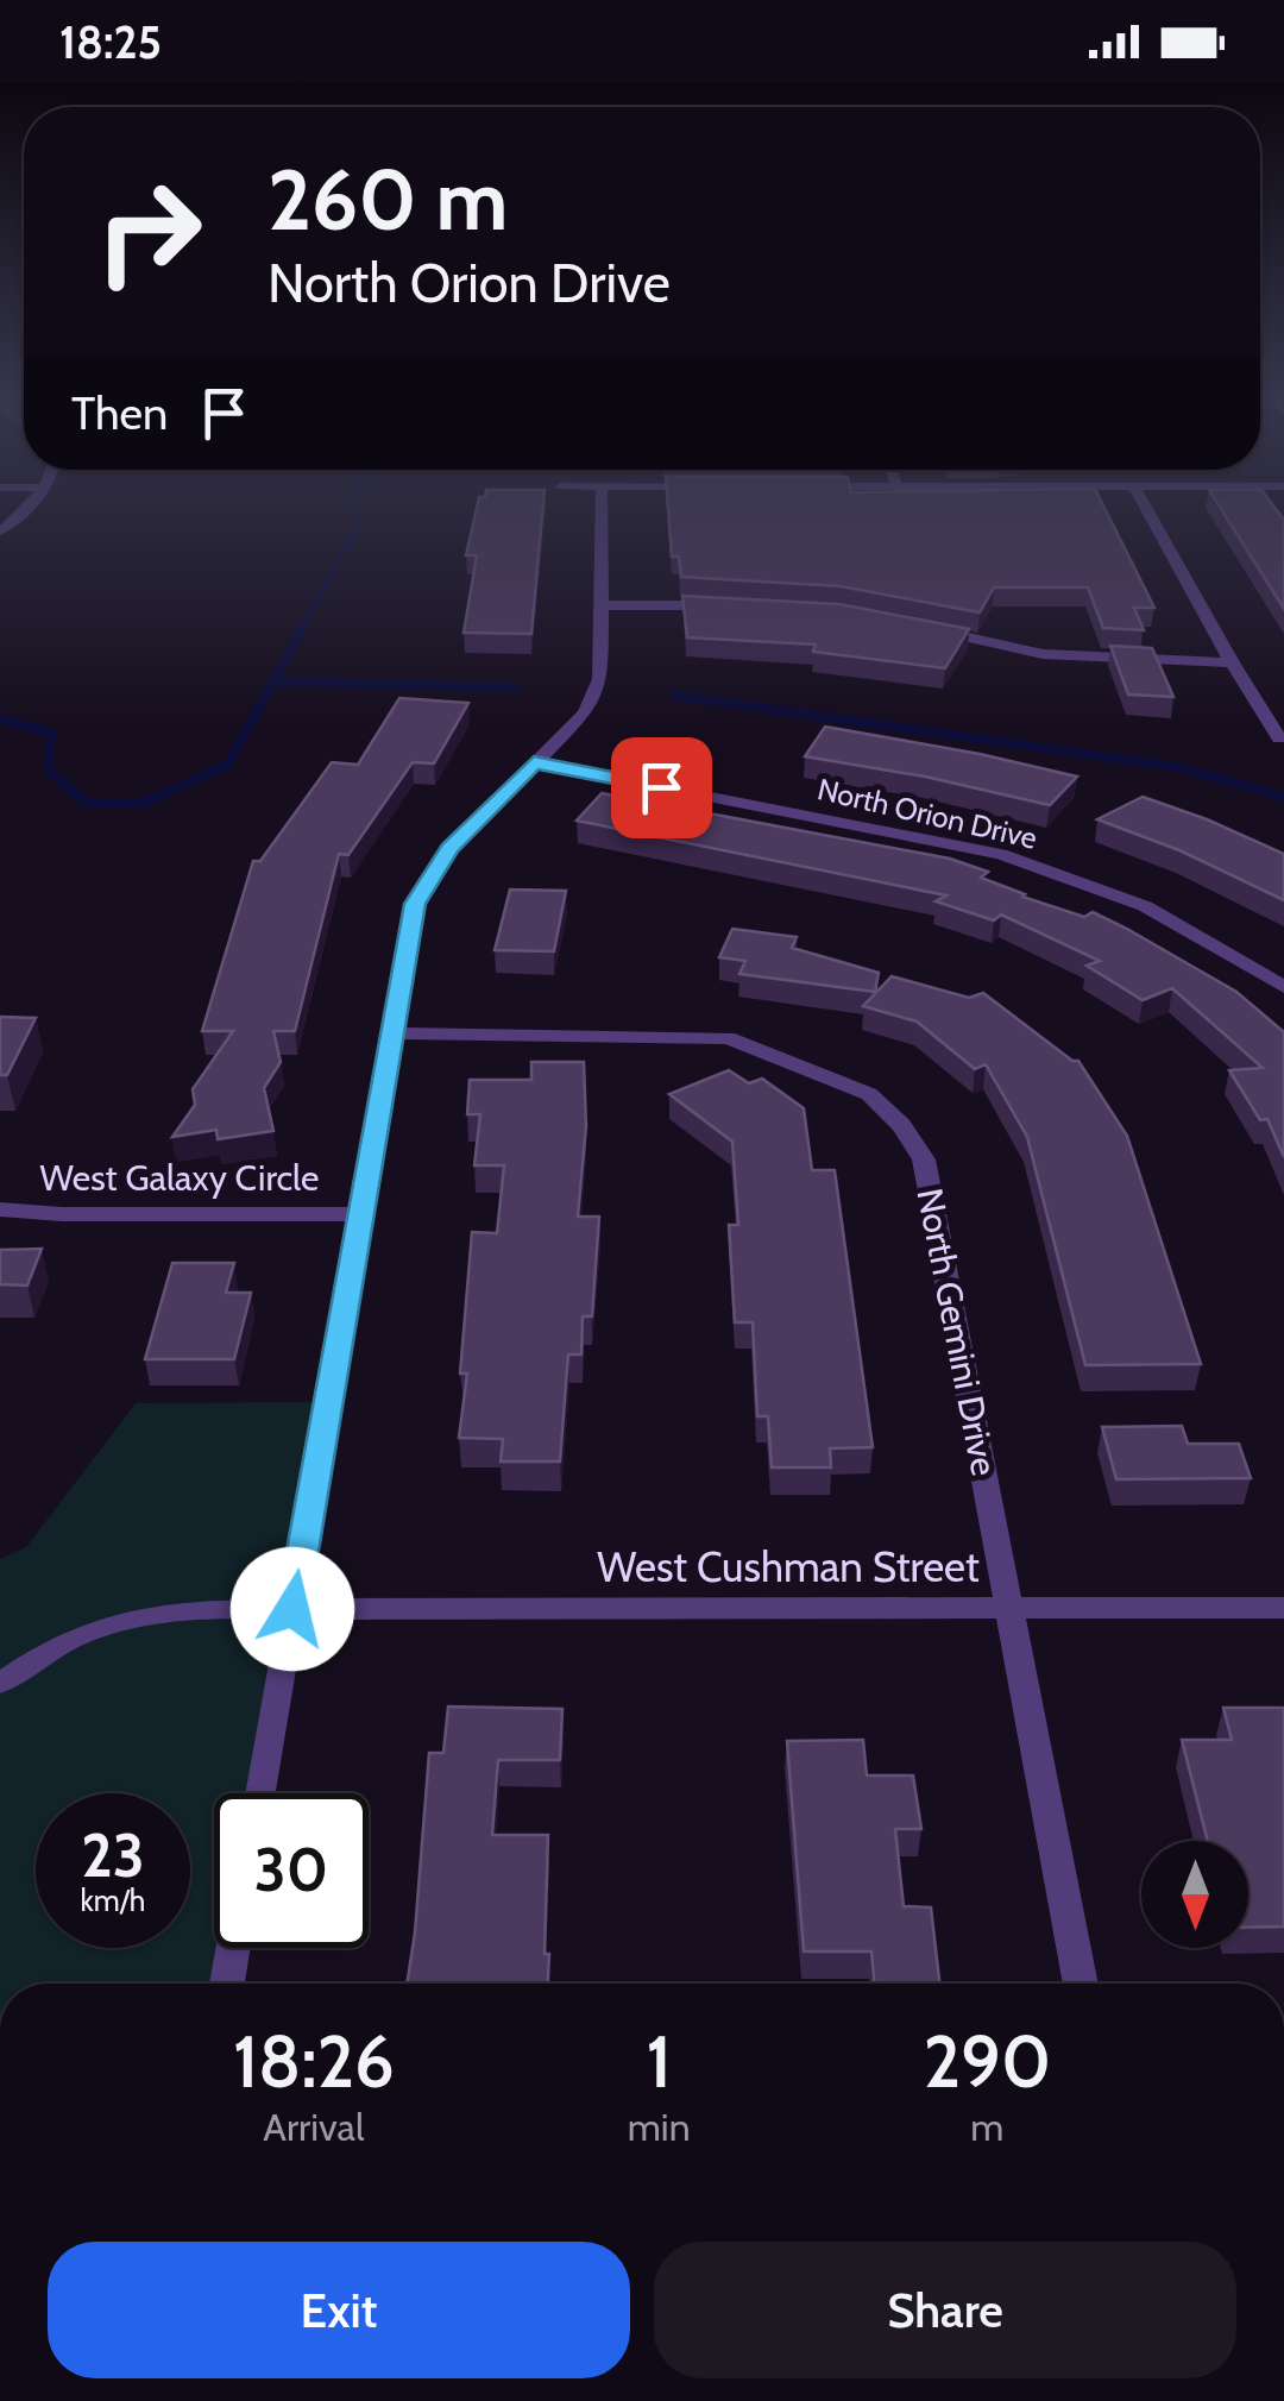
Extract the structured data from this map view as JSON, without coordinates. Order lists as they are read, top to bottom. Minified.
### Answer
{"streets":{"street":["North Orion Drive","West Galaxy Circle","North Gemini Drive","West Cushman Street"]},"crossings":[["North Gemini Drive","West Cushman Street"]],"north":"bottom","page":{"status":"18:25","turn":["260 m","North Orion Drive"],"then":"Then","speed":"23 km/h","limit":"30","eta":["18:26","Arrival","1","min","290","m"],"buttons":["Exit","Share"]}}
